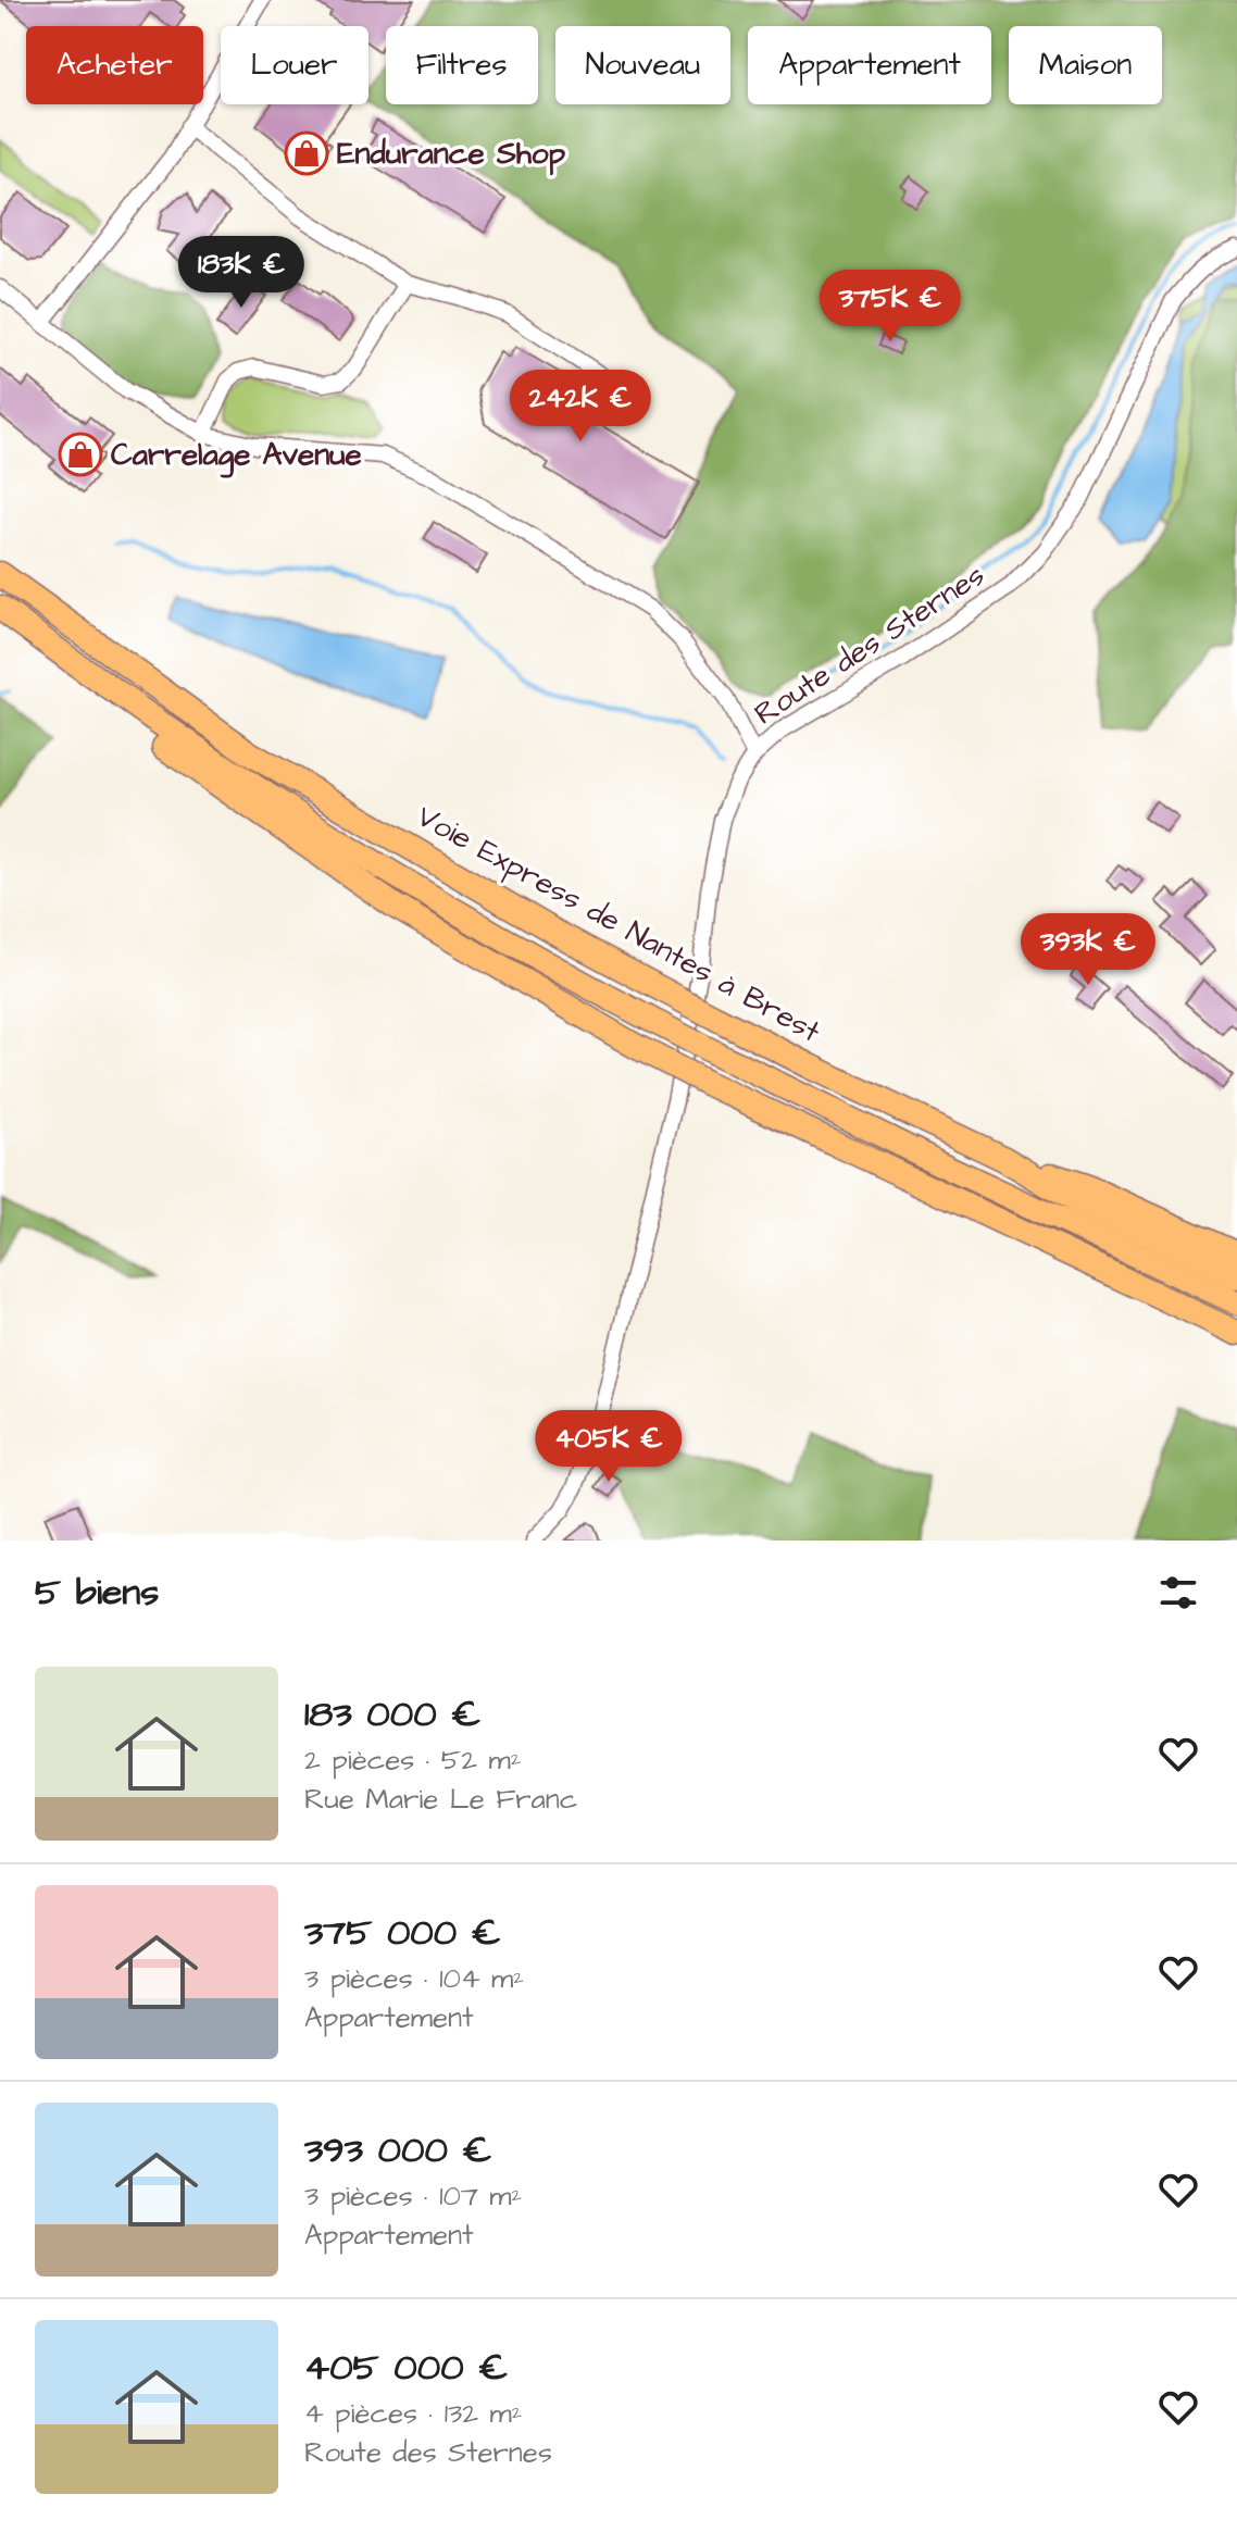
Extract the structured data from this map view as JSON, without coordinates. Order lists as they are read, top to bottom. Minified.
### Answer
{"streets":{"highway":["Voie Express de Nantes à Brest"],"street":["Route des Sternes"]},"places":{"shop":["Endurance Shop","Carrelage Avenue"]},"page":{"chip":["Acheter","Louer","Filtres","Nouveau","Appartement","Maison"],"price":["183K €","375K €","242K €","393K €","405K €"],"heading":"5 biens","list":[{"name":"183 000 €","note":"2 pièces · 52 m² · Rue Marie Le Franc"},{"name":"375 000 €","note":"3 pièces · 104 m² · Appartement"},{"name":"393 000 €","note":"3 pièces · 107 m² · Appartement"},{"name":"405 000 €","note":"4 pièces · 132 m² · Route des Sternes"}]}}
